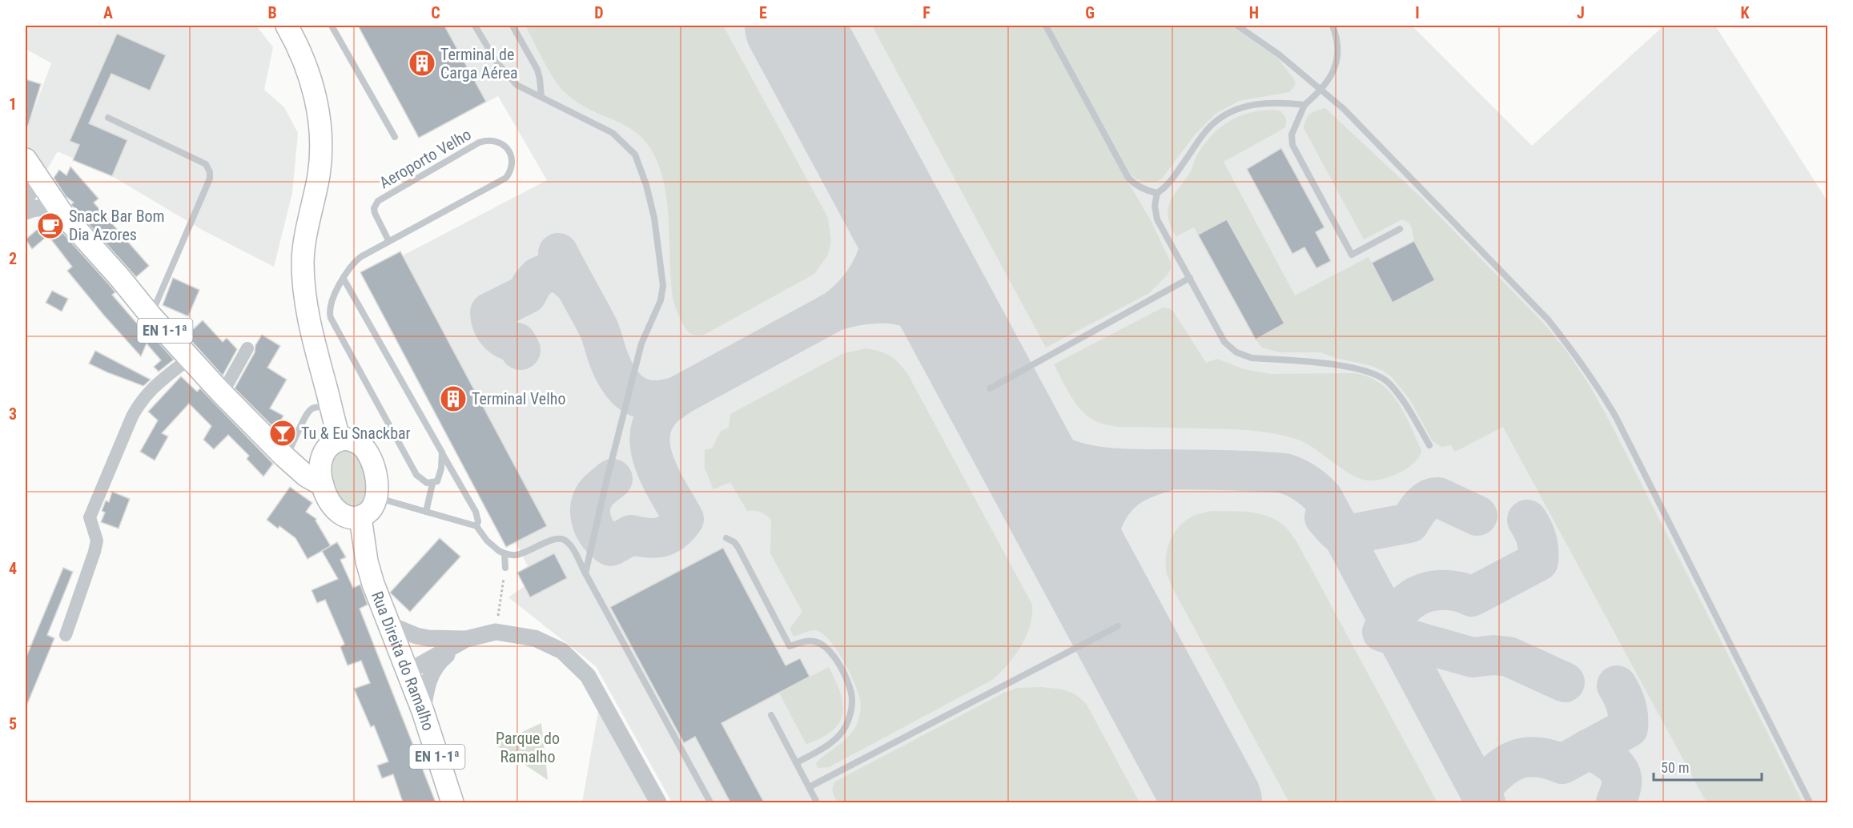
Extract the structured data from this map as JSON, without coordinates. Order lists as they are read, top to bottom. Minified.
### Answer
{"streets":{"main road":["EN 1-1ª","Rua Direita do Ramalho"],"lane":["Aeroporto Velho"]},"crossings":[["EN 1-1ª","Rua Direita do Ramalho"]],"parks":["Parque do Ramalho"],"places":{"building":["Terminal de Carga Aérea","Terminal Velho"],"cafe":["Snack Bar Bom Dia Azores"],"bar":["Tu & Eu Snackbar"]},"scale_bar":"50 m","grid":{"columns":["A","B","C","D","E","F","G","H","I","J","K"],"rows":["1","2","3","4","5"]}}
